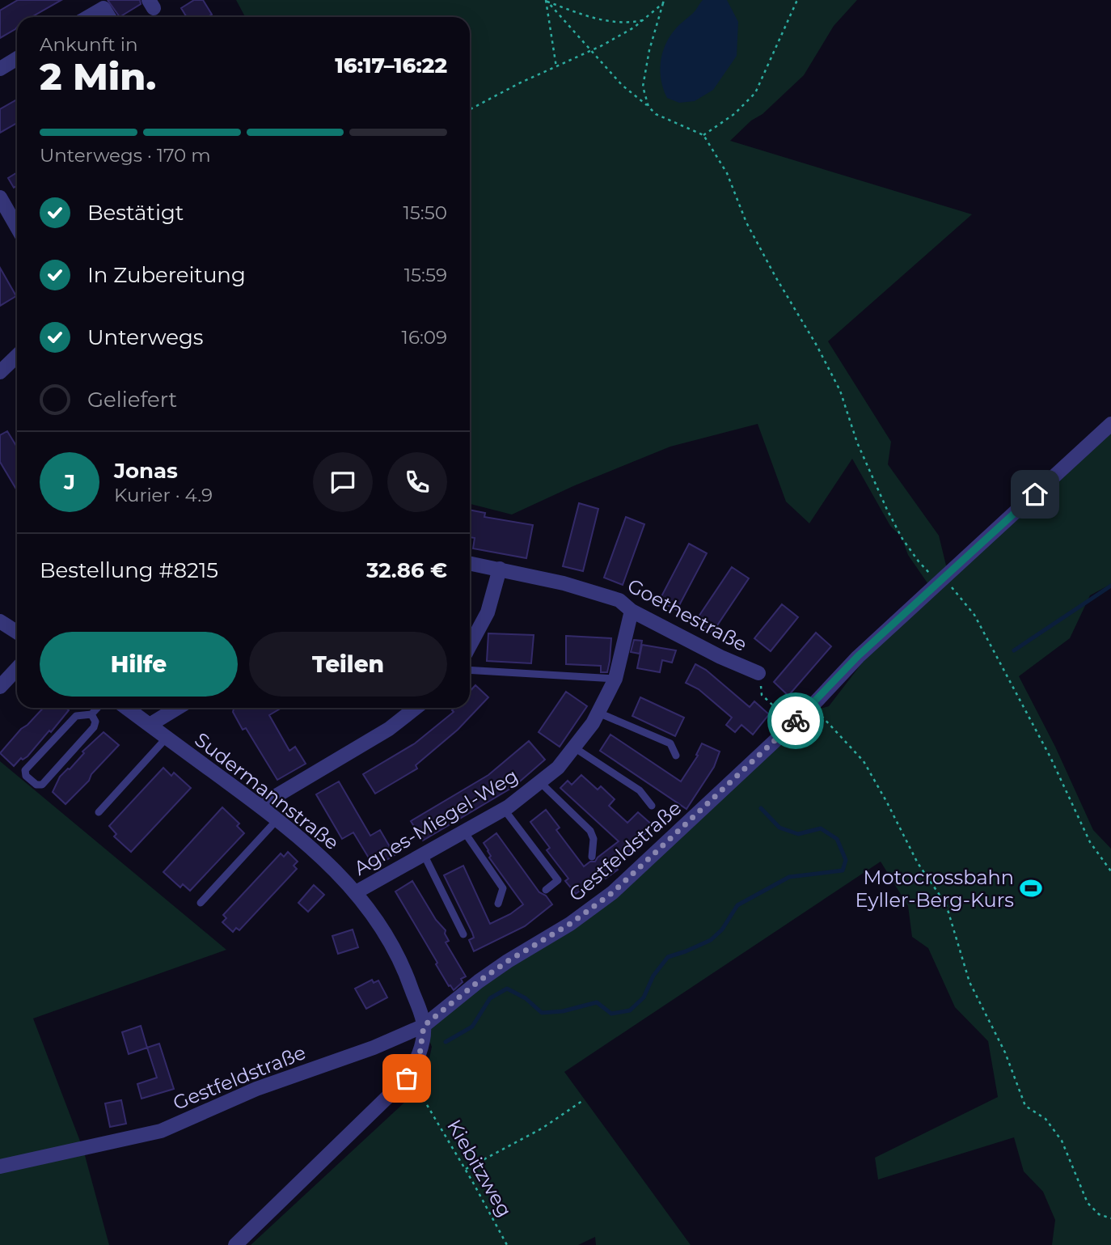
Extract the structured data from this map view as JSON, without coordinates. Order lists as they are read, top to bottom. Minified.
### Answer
{"streets":{"street":["Goethestraße","Sudermannstraße","Agnes-Miegel-Weg","Gestfeldstraße"],"path":["Kiebitzweg"]},"crossings":[["Goethestraße","Agnes-Miegel-Weg"],["Sudermannstraße","Agnes-Miegel-Weg"],["Sudermannstraße","Gestfeldstraße"],["Sudermannstraße","Kiebitzweg"]],"places":{"sports":["Motocrossbahn Eyller-Berg-Kurs"]},"page":{"heading":["2 Min.","Ankunft in","16:17–16:22"],"panel":["Jonas","Kurier · 4.9","Bestellung #8215","32.86 €"],"bar":"Unterwegs · 170 m","list":[["Bestätigt","15:50"],["In Zubereitung","15:59"],["Unterwegs","16:09"],"Geliefert"],"round":"J","buttons":["Hilfe","Teilen"]}}
